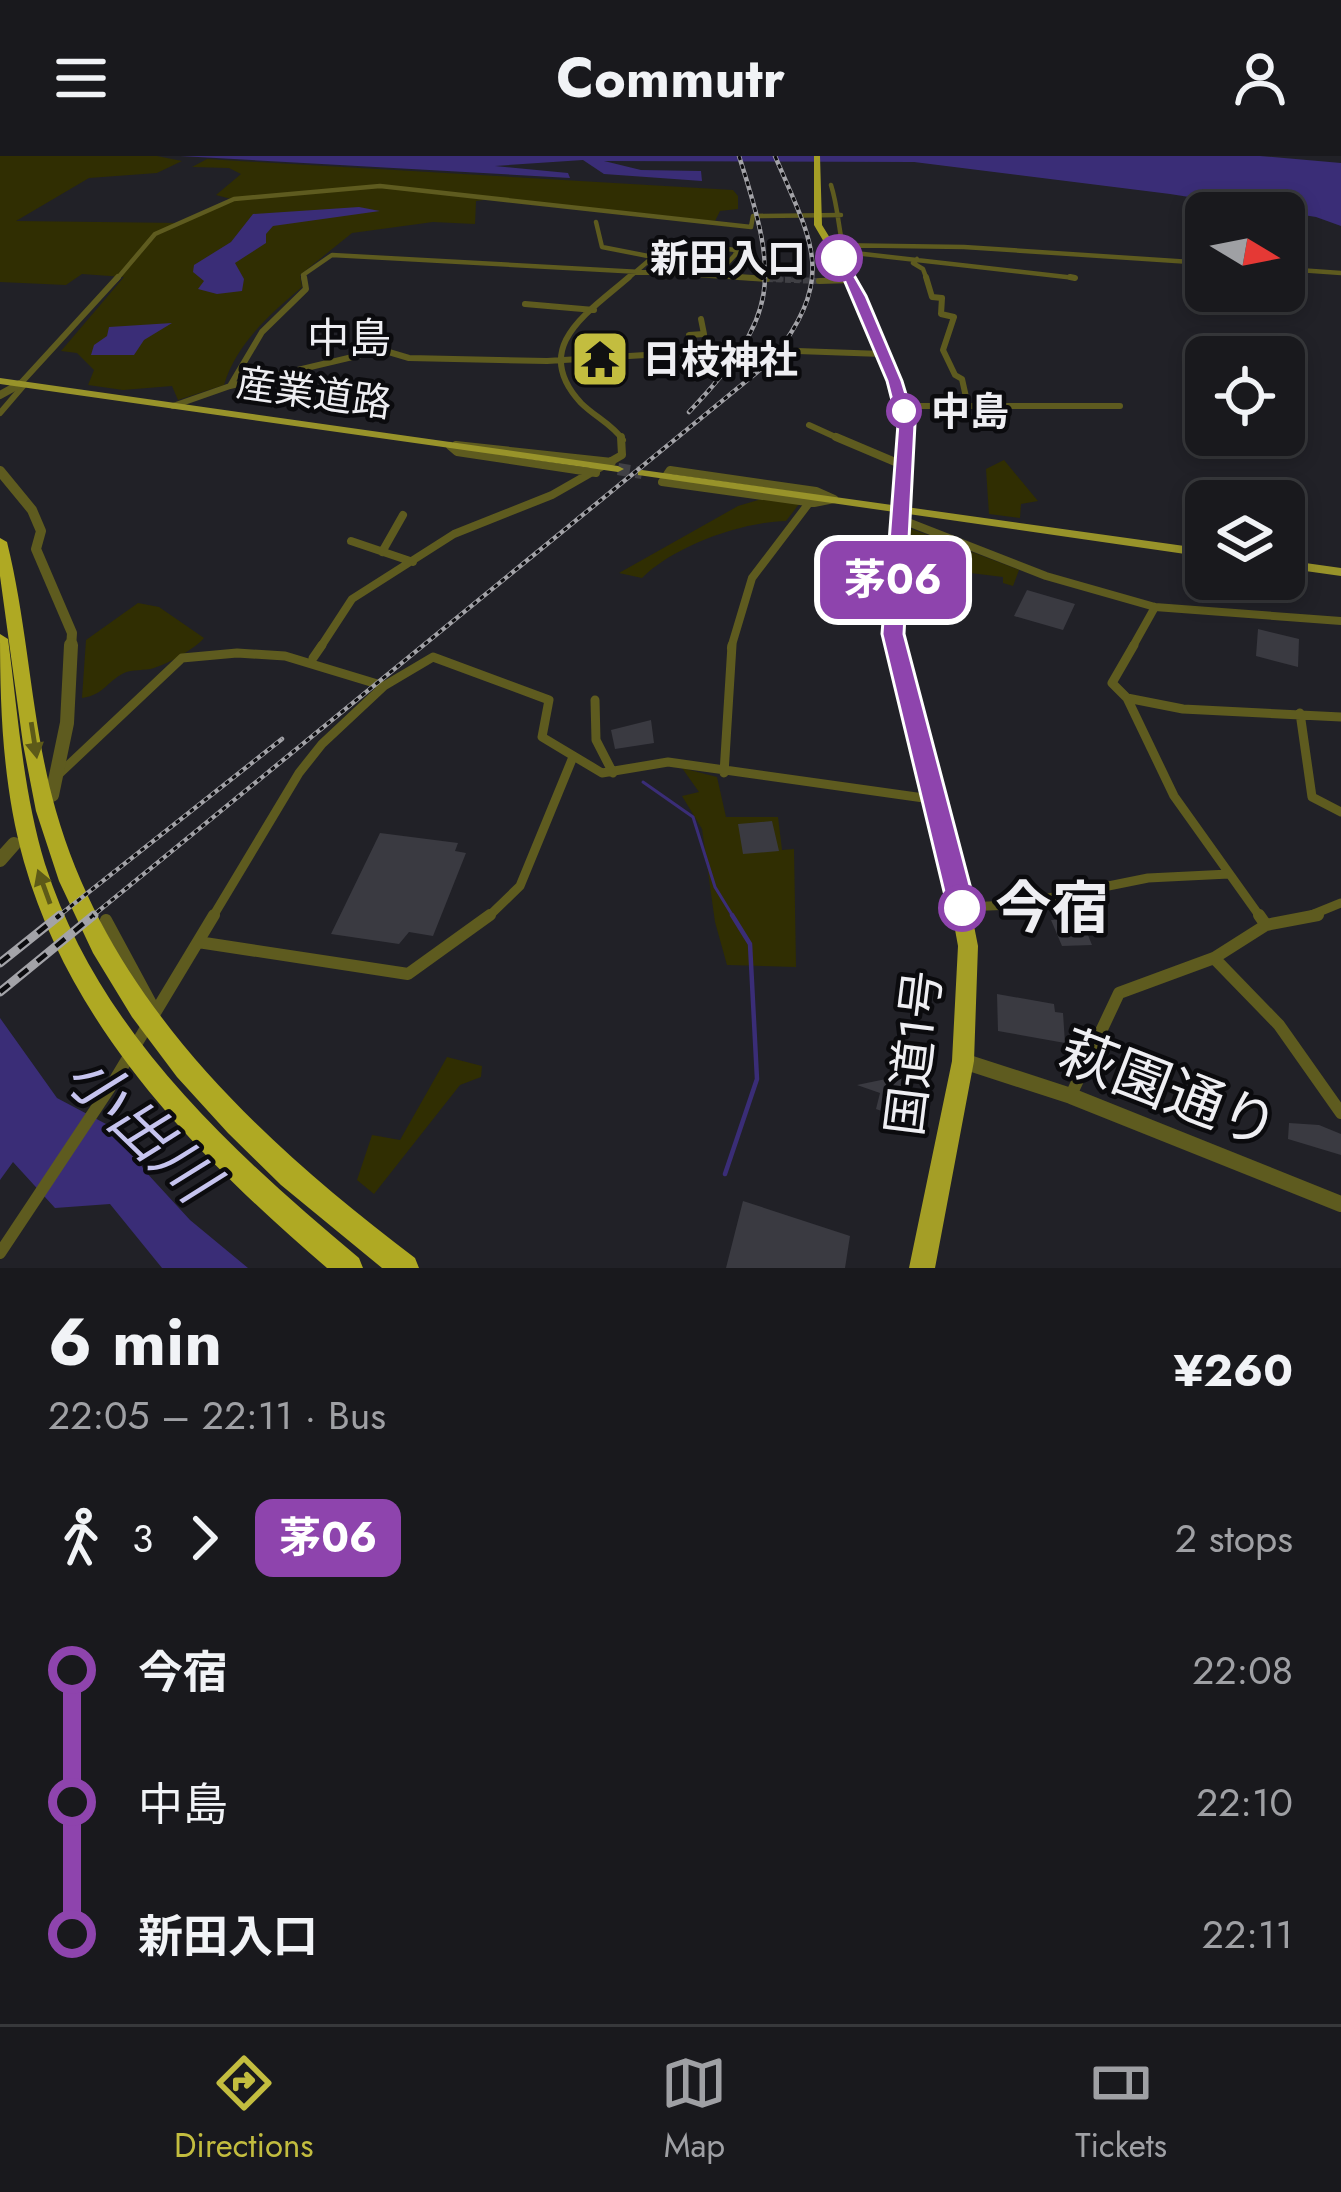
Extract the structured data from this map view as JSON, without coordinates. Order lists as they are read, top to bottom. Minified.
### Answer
{"streets":{"highway":["国道1号"],"main road":["産業道路"],"street":["萩園通り"]},"crossings":[["国道1号","萩園通り"]],"districts":["中島"],"water":["小出川"],"places":{"other":["新田入口","中島","今宿"],"temple":["日枝神社"]},"lines":["bus line 茅06"],"north":"right","page":{"header":"Commutr","on_map":"茅06","heading":["6 min","22:05 – 22:11 · Bus","¥260"],"legs":["3","茅06","2 stops"],"list":[{"name":"今宿","value":"22:08"},{"name":"中島","value":"22:10"},{"name":"新田入口","value":"22:11"}],"tabs":["Directions","Map","Tickets"]}}
